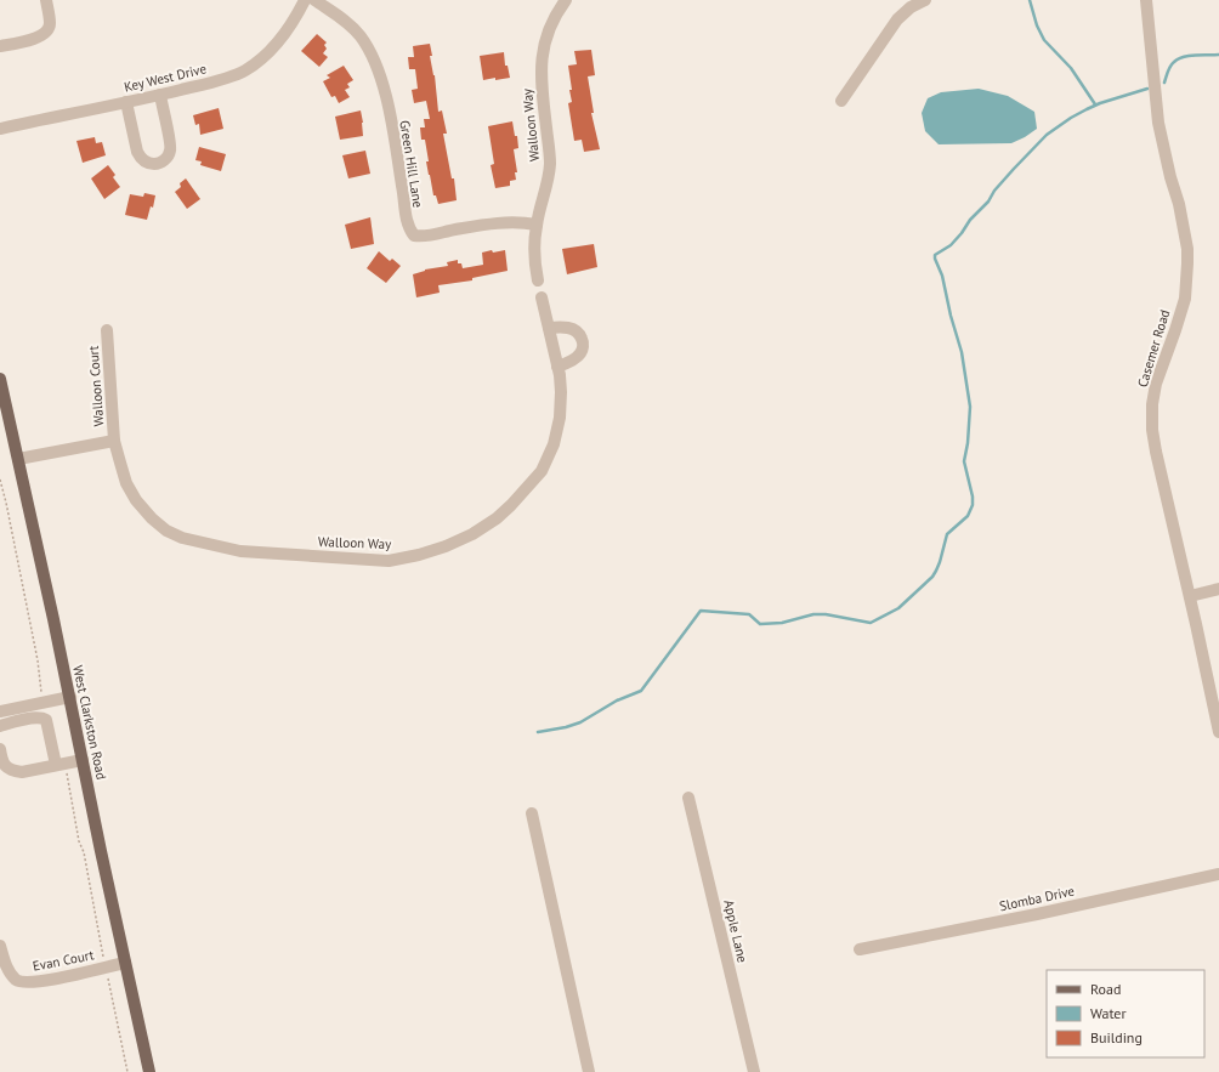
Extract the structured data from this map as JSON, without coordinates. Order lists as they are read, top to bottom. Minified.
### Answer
{"streets":{"main road":["West Clarkston Road"],"street":["Key West Drive","Walloon Way","Green Hill Lane","Casemer Road","Walloon Court","Slomba Drive","Apple Lane","Evan Court"]},"crossings":[["Walloon Way","Green Hill Lane"],["Walloon Way","Walloon Court"],["West Clarkston Road","Evan Court"]],"legend":["Road","Water","Building"]}
